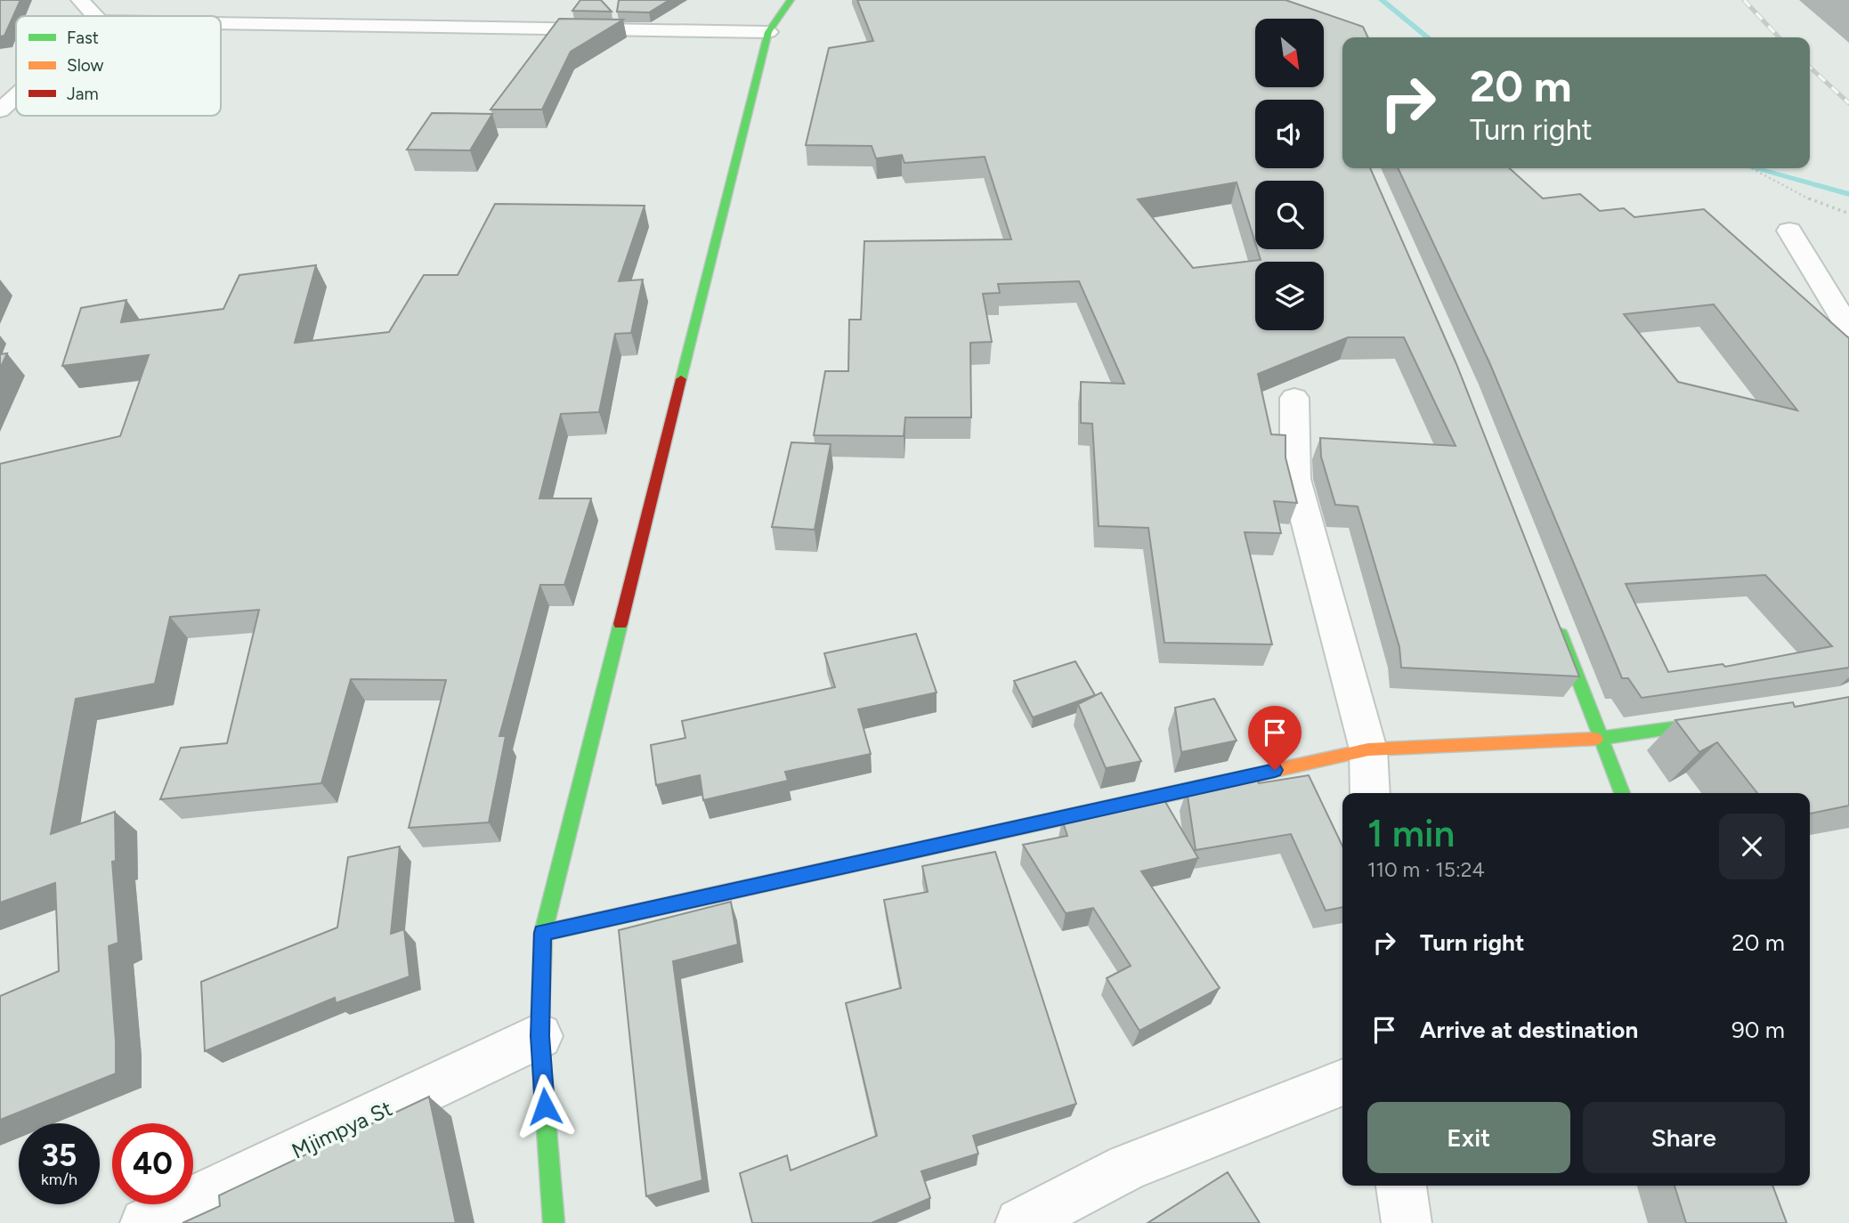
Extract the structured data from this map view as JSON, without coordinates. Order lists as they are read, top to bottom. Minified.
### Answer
{"streets":{"street":["Mjimpya St"]},"legend":["Fast","Slow","Jam"],"north":"bottom right","page":{"turn":["20 m","Turn right"],"heading":["1 min","110 m · 15:24"],"list":[{"name":"Turn right","value":"20 m"},{"name":"Arrive at destination","value":"90 m"}],"buttons":["Exit","Share"],"speed":"35 km/h","limit":"40"}}
